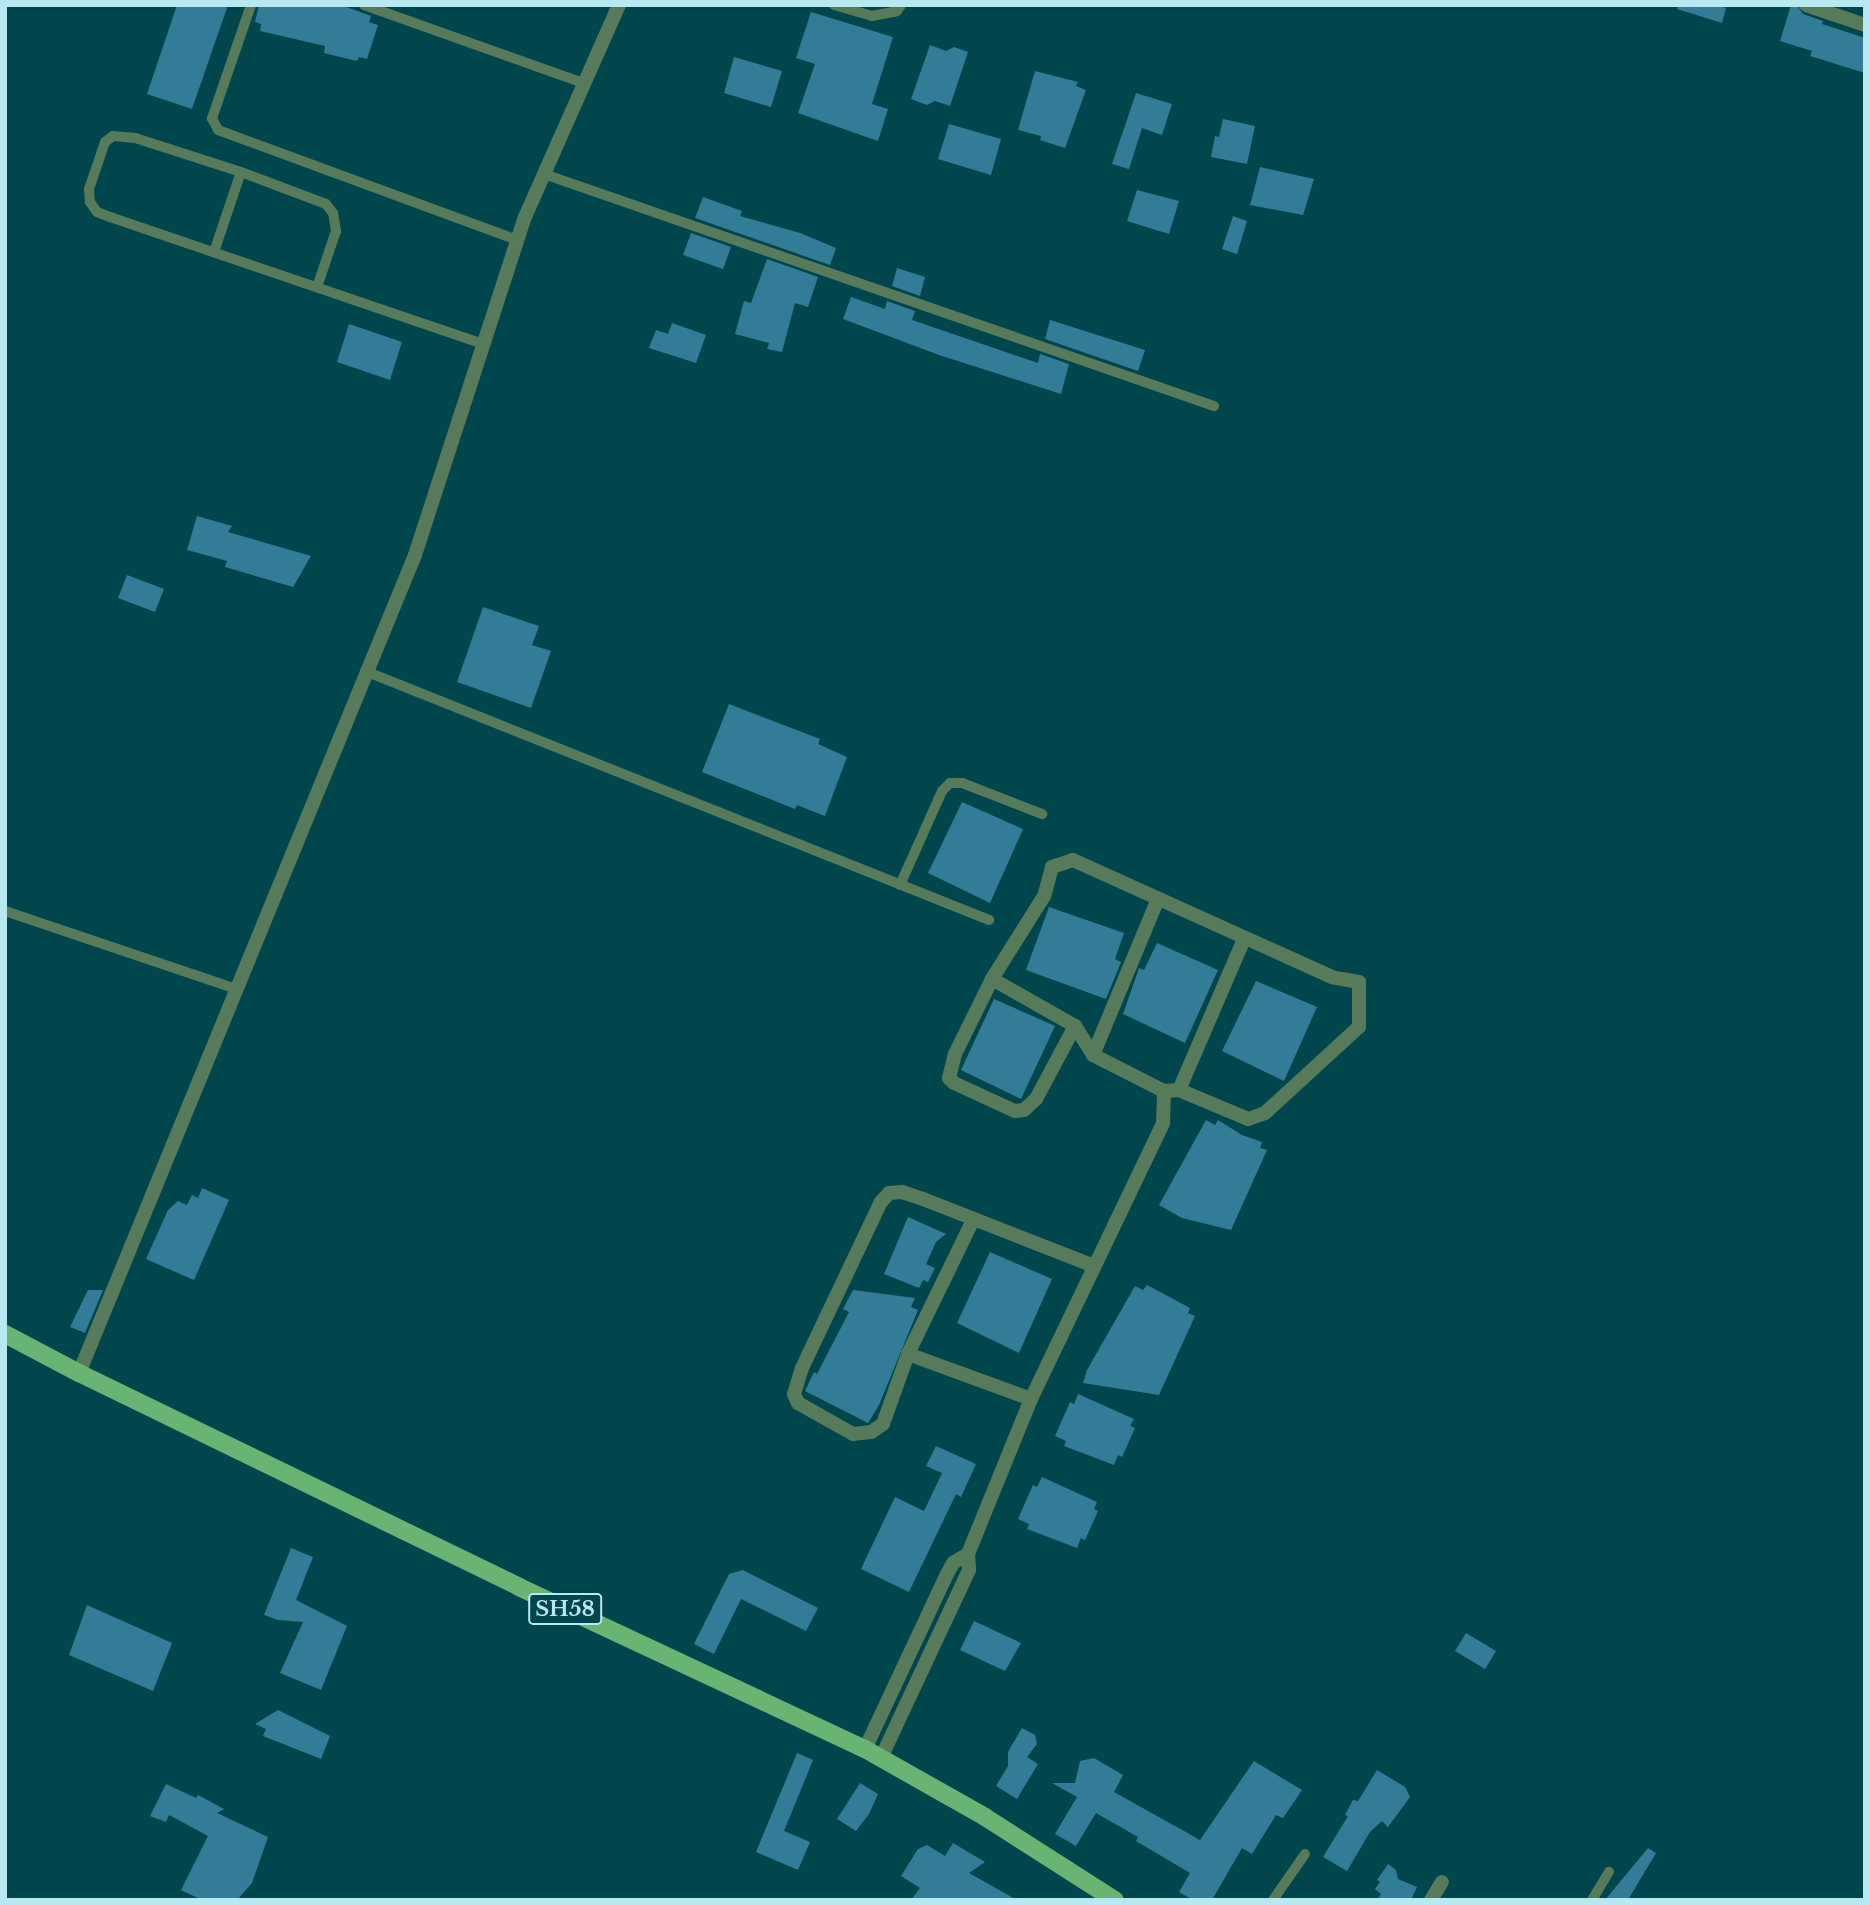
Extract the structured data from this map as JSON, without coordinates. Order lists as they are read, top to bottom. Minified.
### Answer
{"streets":{"main road":["SH58"]}}
